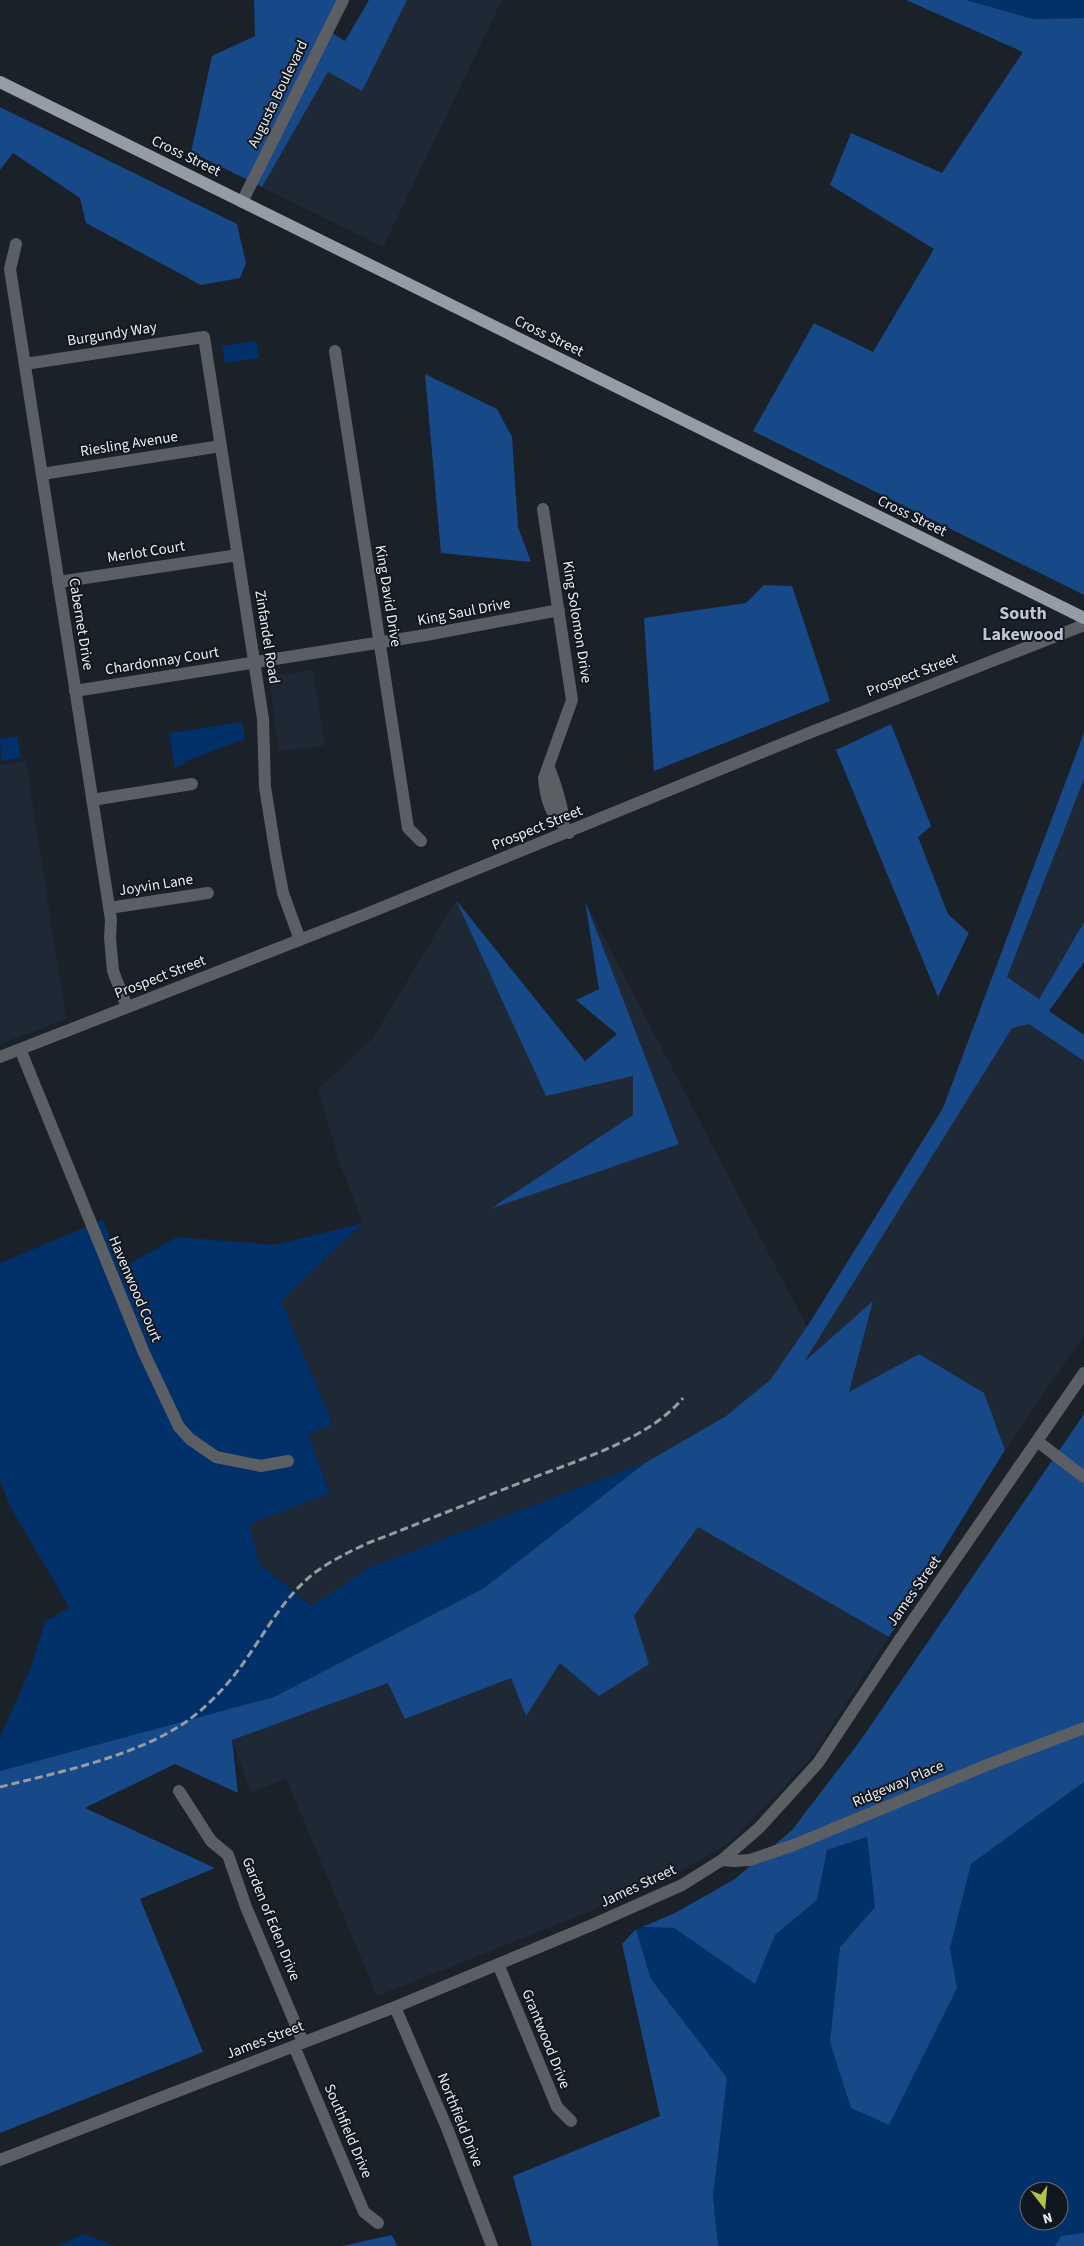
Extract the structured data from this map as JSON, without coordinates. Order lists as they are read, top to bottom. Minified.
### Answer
{"streets":{"main road":["Cross Street"],"street":["Augusta Boulevard","Burgundy Way","Riesling Avenue","Merlot Court","King David Drive","King Saul Drive","King Solomon Drive","Cabernet Drive","Zinfandel Road","Chardonnay Court","Prospect Street","Joyvin Lane","Havenwood Court","James Street","Ridgeway Place","Garden of Eden Drive","Grantwood Drive","Northfield Drive","Southfield Drive"]},"crossings":[["Augusta Boulevard","Cross Street"],["Burgundy Way","Cabernet Drive"],["Burgundy Way","Zinfandel Road"],["Riesling Avenue","Cabernet Drive"],["Riesling Avenue","Zinfandel Road"],["Merlot Court","Cabernet Drive"],["Merlot Court","Zinfandel Road"],["King David Drive","King Saul Drive"],["King Saul Drive","King Solomon Drive"],["King Saul Drive","Chardonnay Court"],["King Solomon Drive","Prospect Street"],["Cabernet Drive","Chardonnay Court"],["Cabernet Drive","Prospect Street"],["Cabernet Drive","Joyvin Lane"],["Zinfandel Road","Chardonnay Court"],["Zinfandel Road","Prospect Street"],["Prospect Street","Havenwood Court"],["James Street","Ridgeway Place"],["James Street","Garden of Eden Drive"],["James Street","Grantwood Drive"],["James Street","Northfield Drive"],["James Street","Southfield Drive"],["Garden of Eden Drive","Southfield Drive"]],"districts":["South Lakewood"],"north":"bottom"}
